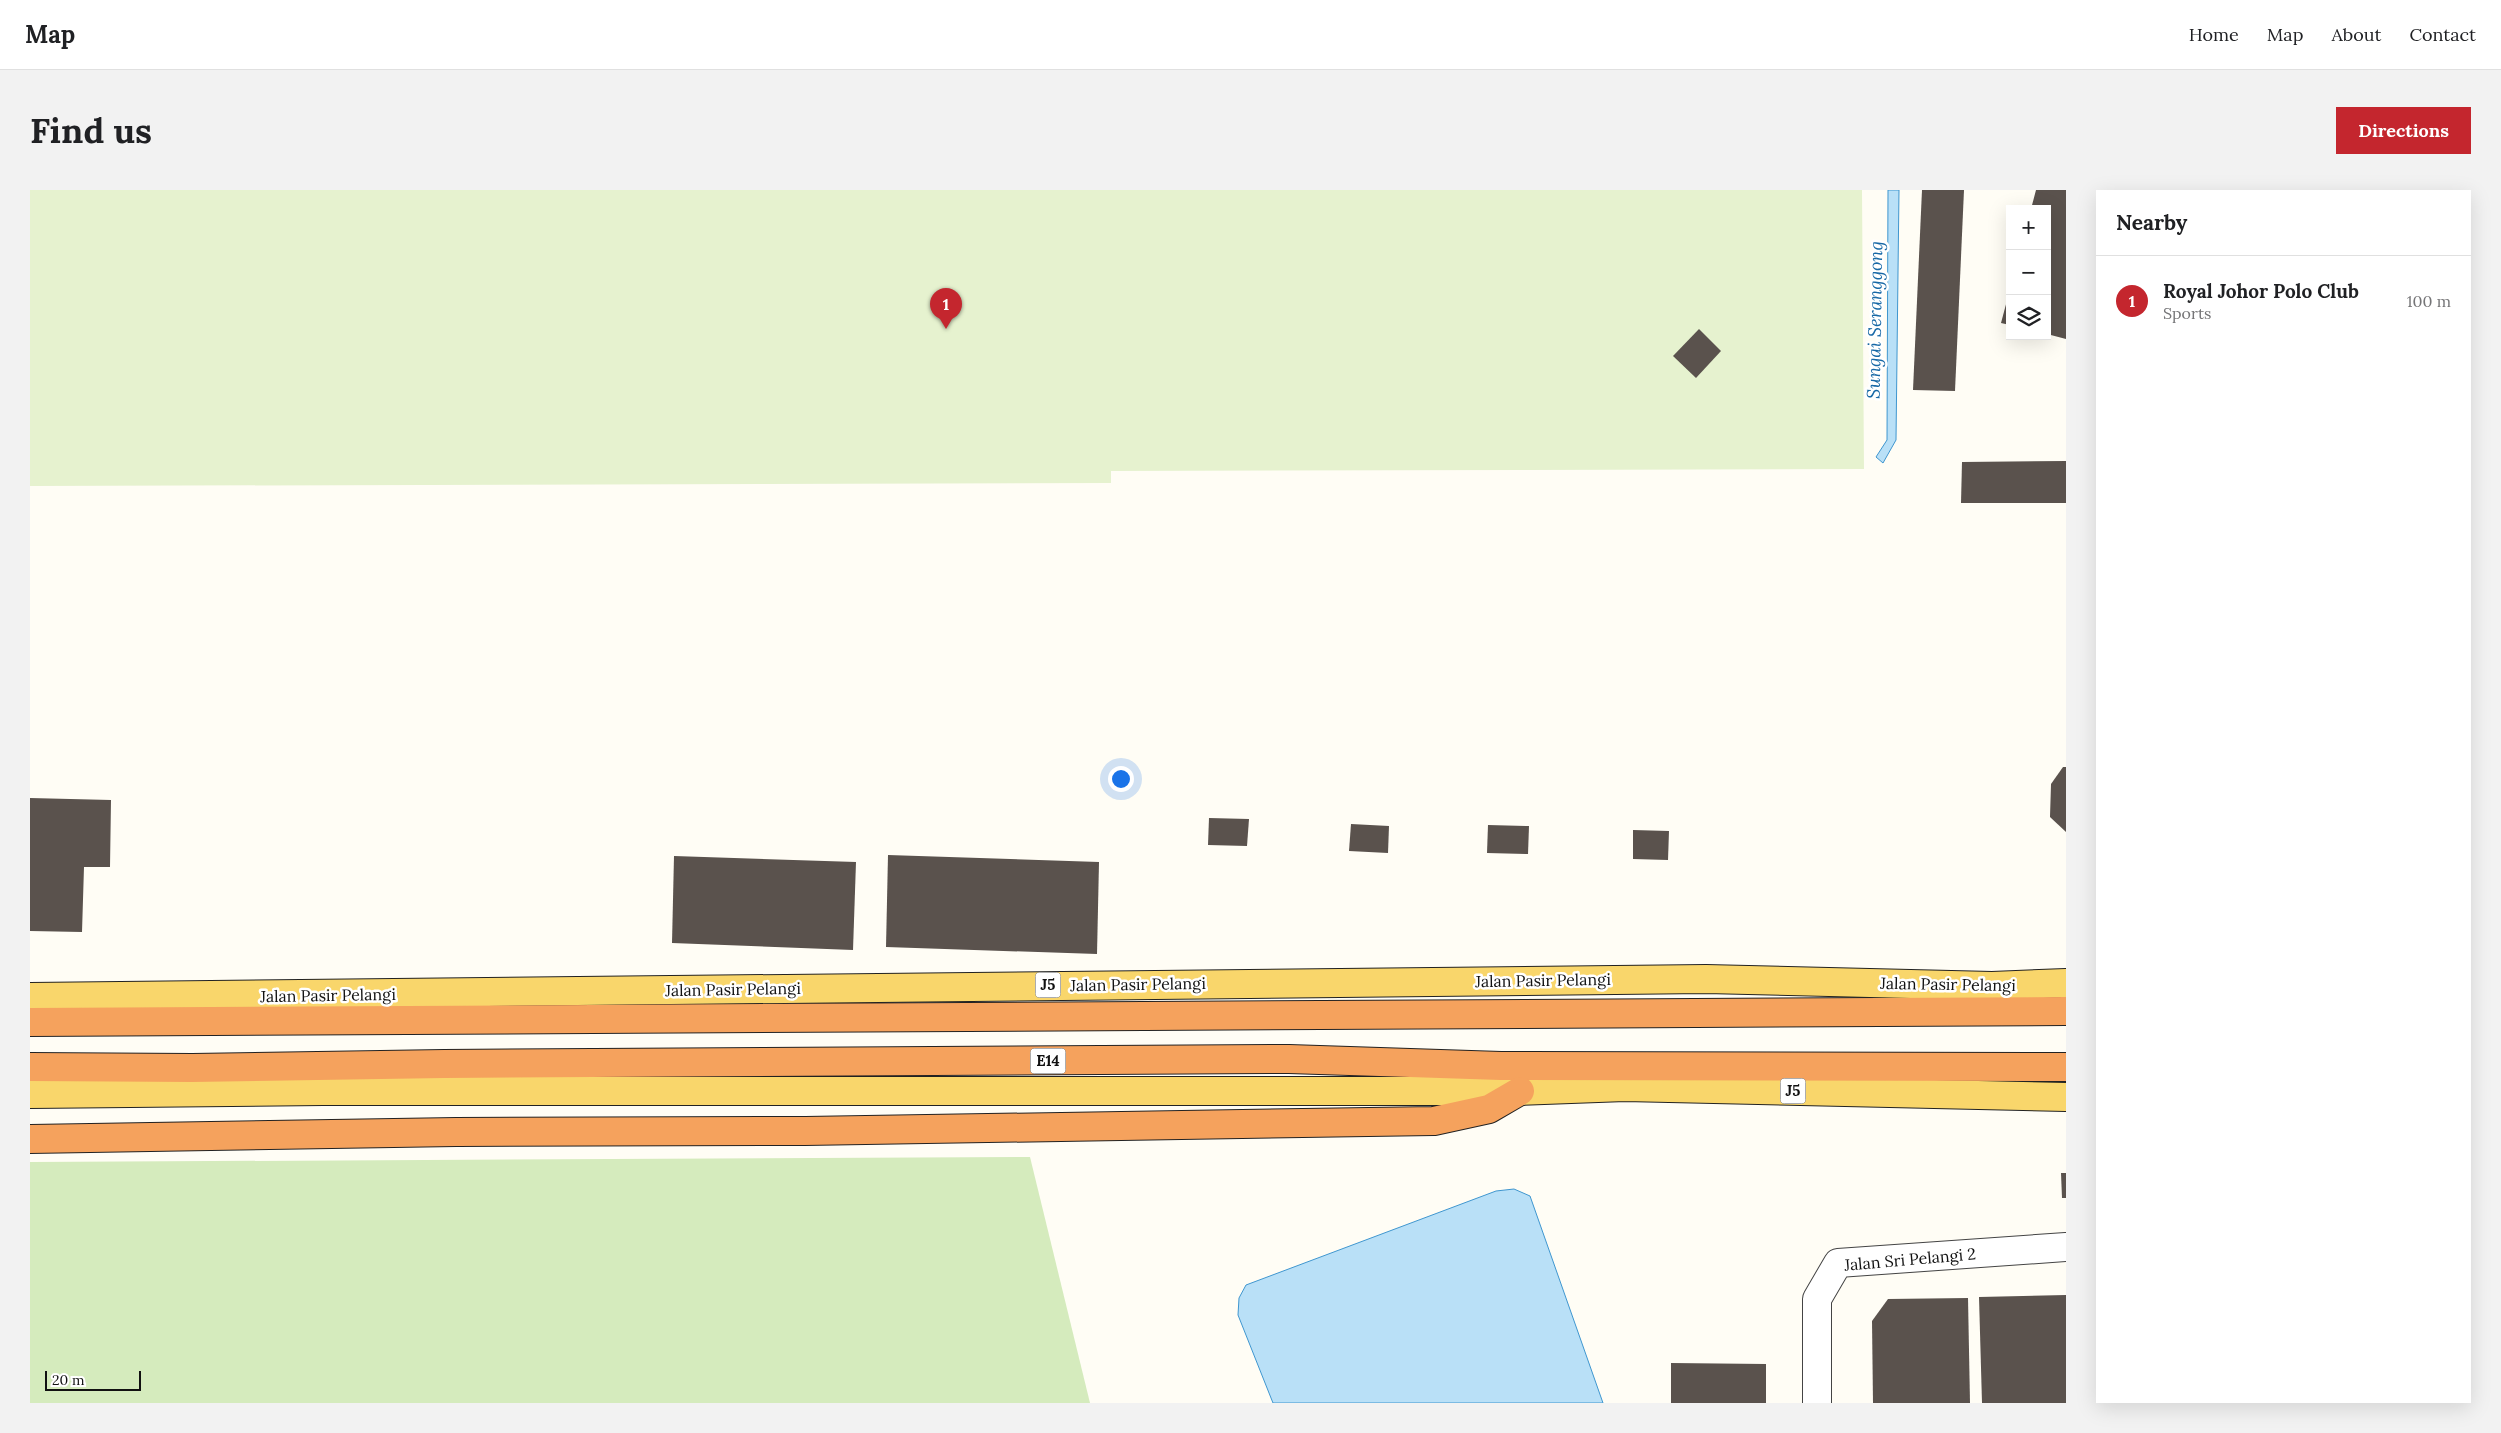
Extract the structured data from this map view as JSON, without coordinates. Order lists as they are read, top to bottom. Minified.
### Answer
{"streets":{"highway":["E14"],"main road":["Jalan Pasir Pelangi","J5"],"street":["Jalan Sri Pelangi 2"]},"water":["Sungai Seranggong"],"scale_bar":"20 m","page":{"header":"Map","nav":["Home","Map","About","Contact"],"buttons":"Directions","title":"Find us","heading":"Nearby","map_buttons":["+","−"],"list":[{"mark":"1","name":"Royal Johor Polo Club","note":"Sports","value":"100 m"}],"pins":"1","scale":"20 m"}}
